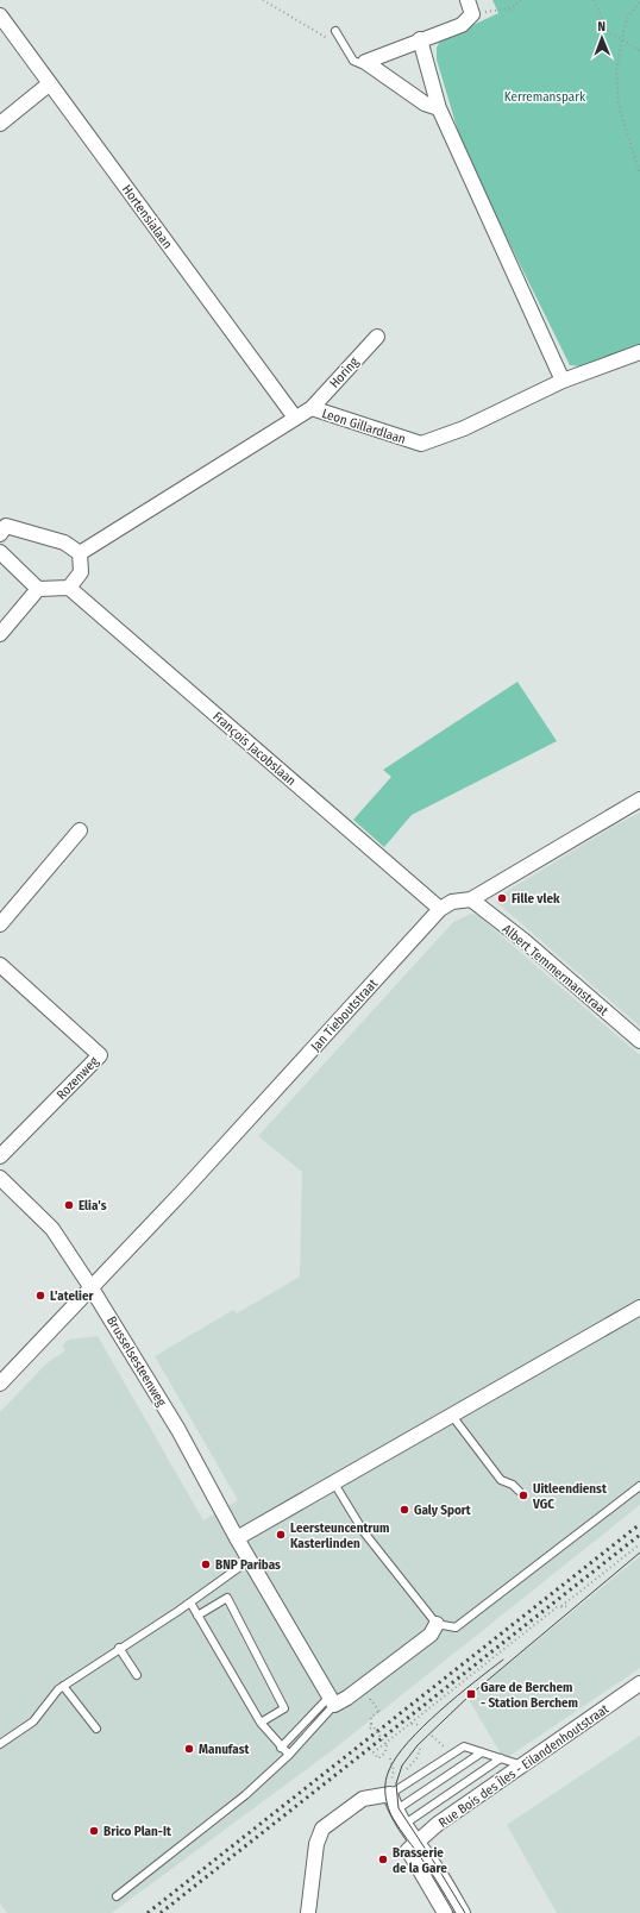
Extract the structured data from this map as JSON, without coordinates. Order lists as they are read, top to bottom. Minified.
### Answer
{"streets":{"street":["Hortensialaan","Horing","Leon Gillardlaan","François Jacobslaan","Albert Temmermanstraat","Jan Tieboutstraat","Rozenweg","Brusselsesteenweg","Rue Bois des Îles - Eilandenhoutstraat"]},"crossings":[["Hortensialaan","Leon Gillardlaan"],["Horing","Leon Gillardlaan"],["François Jacobslaan","Jan Tieboutstraat"],["Albert Temmermanstraat","Jan Tieboutstraat"],["Jan Tieboutstraat","Brusselsesteenweg"]],"parks":["Kerremanspark"],"places":{"other":["Fille vlek","Elia's","L'atelier","Uitleendienst VGC","Galy Sport","Leersteuncentrum Kasterlinden","BNP Paribas","Manufast","Brico Plan-It","Brasserie de la Gare"],"transit":["Gare de Berchem - Station Berchem"]},"north":"top"}
